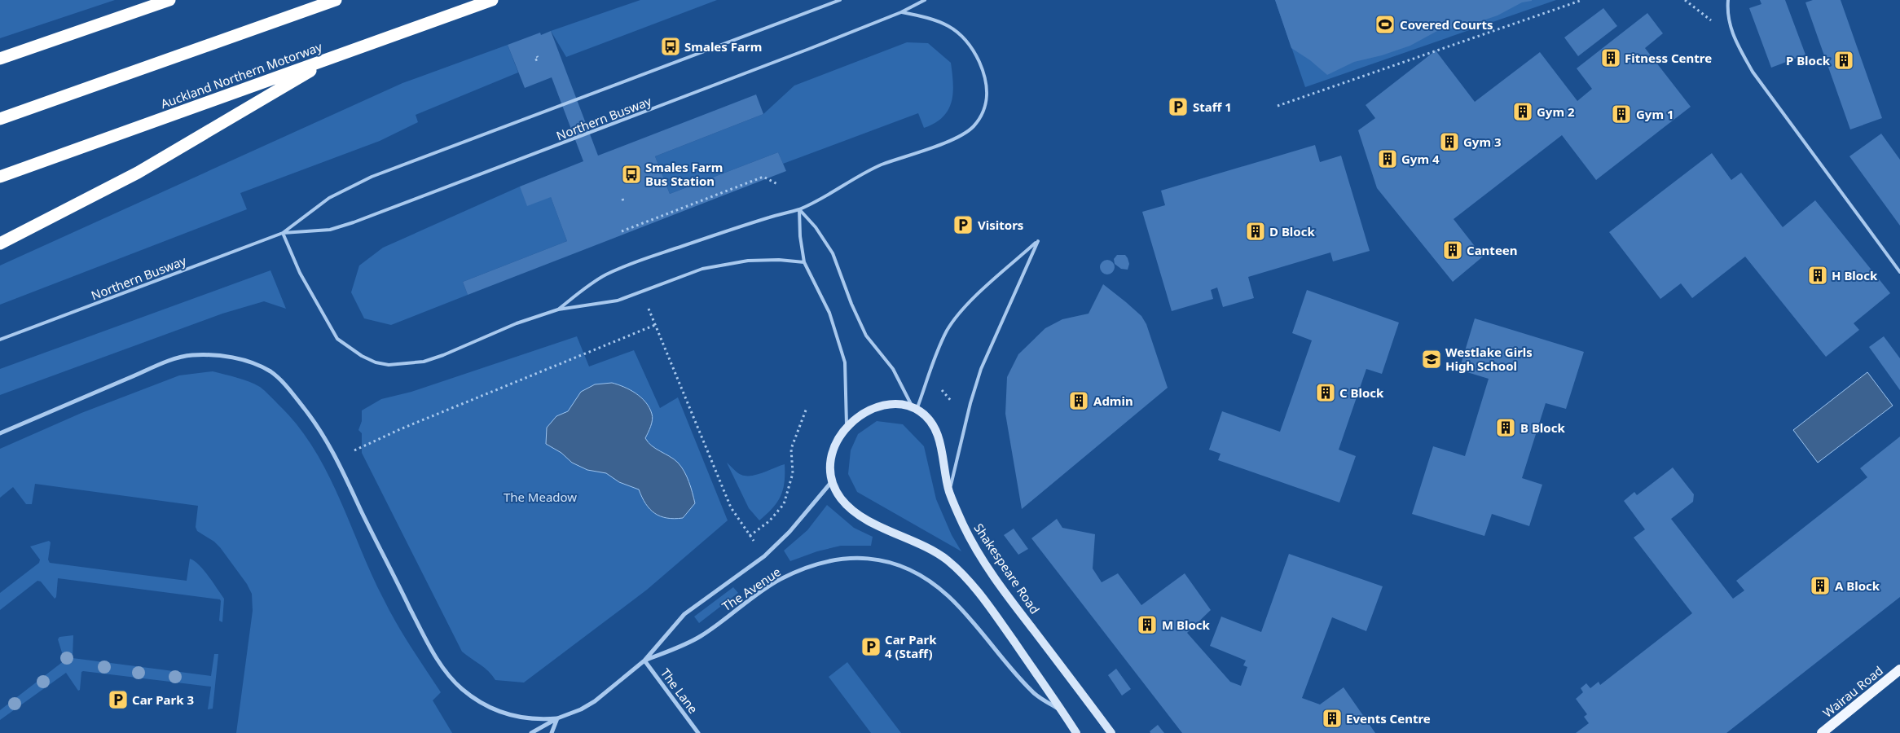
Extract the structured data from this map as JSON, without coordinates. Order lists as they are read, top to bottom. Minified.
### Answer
{"streets":{"highway":["Auckland Northern Motorway"],"main road":["Wairau Road"],"street":["Shakespeare Road","The Avenue","The Lane"],"lane":["Northern Busway"]},"crossings":[["The Avenue","The Lane"]],"parks":["The Meadow"],"places":{"sports":["Covered Courts"],"bus stop":["Smales Farm","Smales Farm Bus Station"],"building":["Fitness Centre","P Block","Gym 2","Gym 1","Gym 3","Gym 4","D Block","Canteen","H Block","C Block","Admin","B Block","A Block","M Block","Events Centre"],"parking":["Staff 1","Visitors","Car Park 4 (Staff)","Car Park 3"],"school or university":["Westlake Girls High School"]}}
